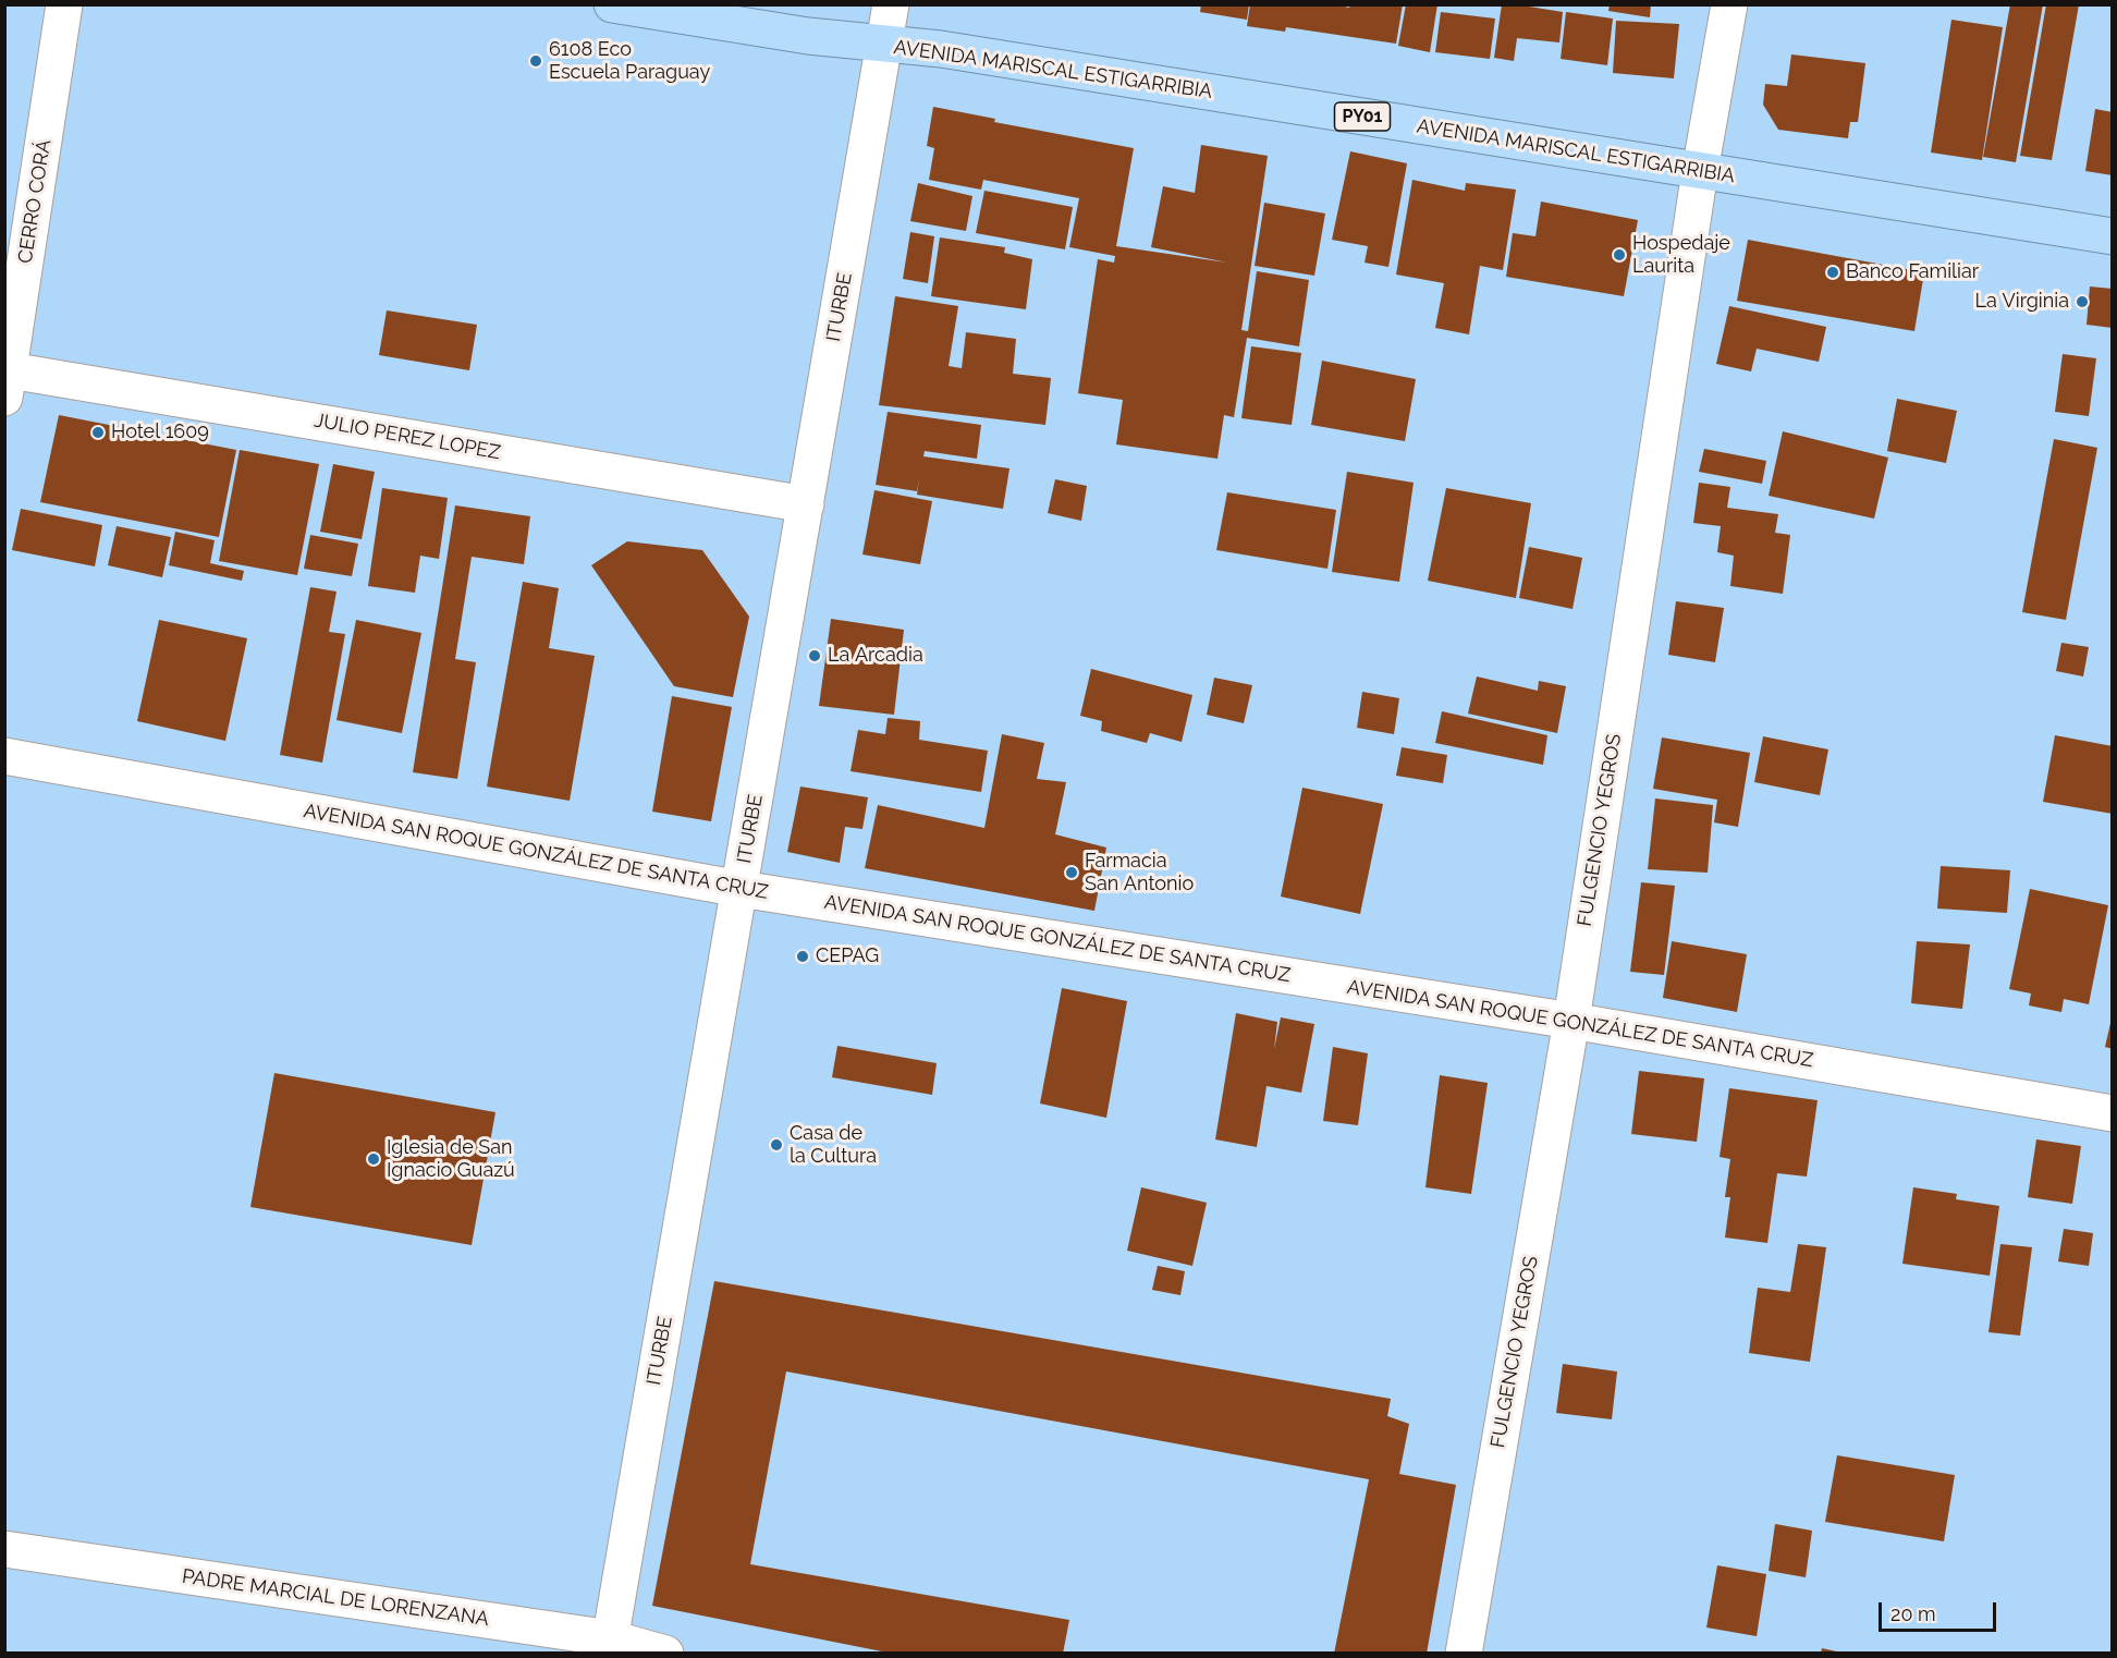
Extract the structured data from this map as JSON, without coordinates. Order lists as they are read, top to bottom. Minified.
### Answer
{"streets":{"highway":["AVENIDA MARISCAL ESTIGARRIBIA","PY01"],"street":["CERRO CORÁ","ITURBE","JULIO PEREZ LOPEZ","FULGENCIO YEGROS","AVENIDA SAN ROQUE GONZÁLEZ DE SANTA CRUZ","PADRE MARCIAL DE LORENZANA"]},"crossings":[["AVENIDA MARISCAL ESTIGARRIBIA","ITURBE"],["AVENIDA MARISCAL ESTIGARRIBIA","FULGENCIO YEGROS"],["CERRO CORÁ","JULIO PEREZ LOPEZ"],["ITURBE","JULIO PEREZ LOPEZ"],["ITURBE","AVENIDA SAN ROQUE GONZÁLEZ DE SANTA CRUZ"],["ITURBE","PADRE MARCIAL DE LORENZANA"],["FULGENCIO YEGROS","AVENIDA SAN ROQUE GONZÁLEZ DE SANTA CRUZ"]],"places":["6108 Eco Escuela Paraguay","Hospedaje Laurita","Banco Familiar","La Virginia","Hotel 1609","La Arcadia","Farmacia San Antonio","CEPAG","Casa de la Cultura","Iglesia de San Ignacio Guazú"],"scale_bar":"20 m"}
